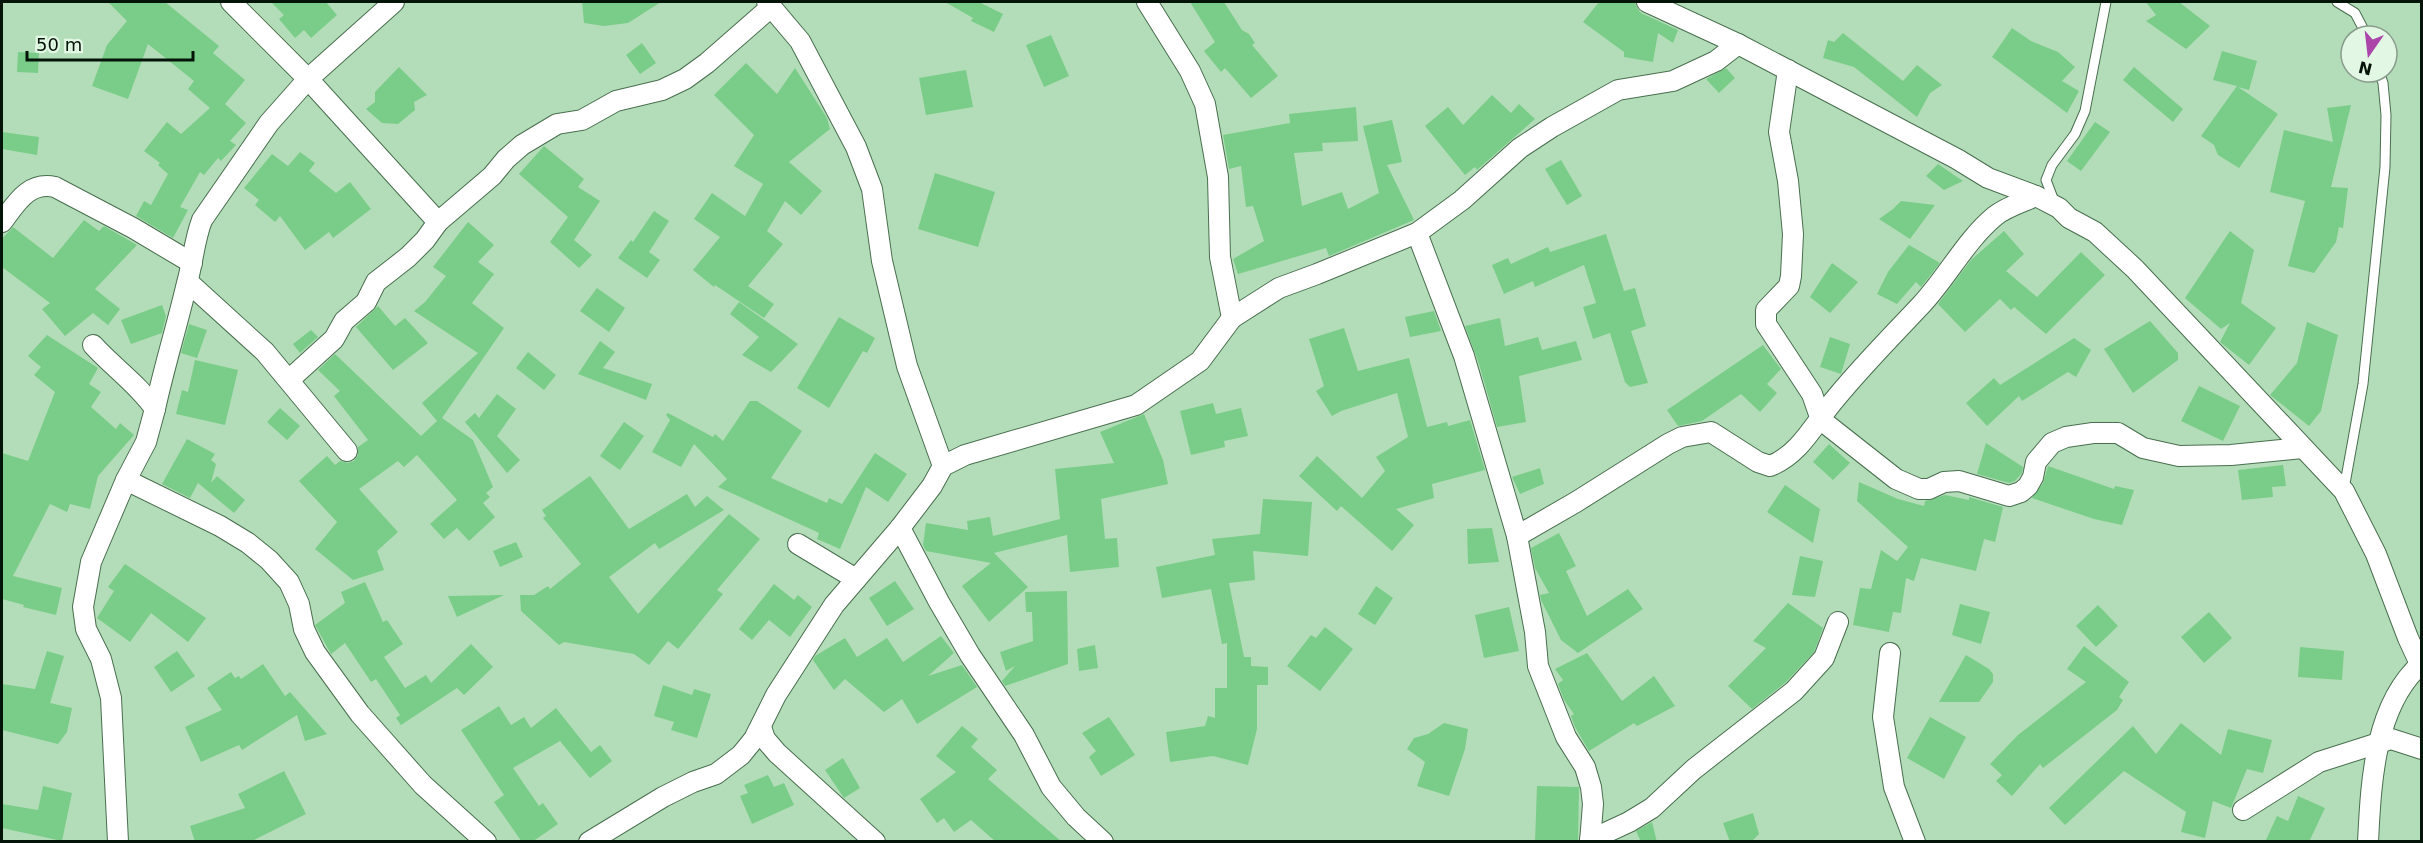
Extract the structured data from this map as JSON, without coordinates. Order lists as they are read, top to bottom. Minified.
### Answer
{"scale_bar":"50 m","north":"bottom"}
